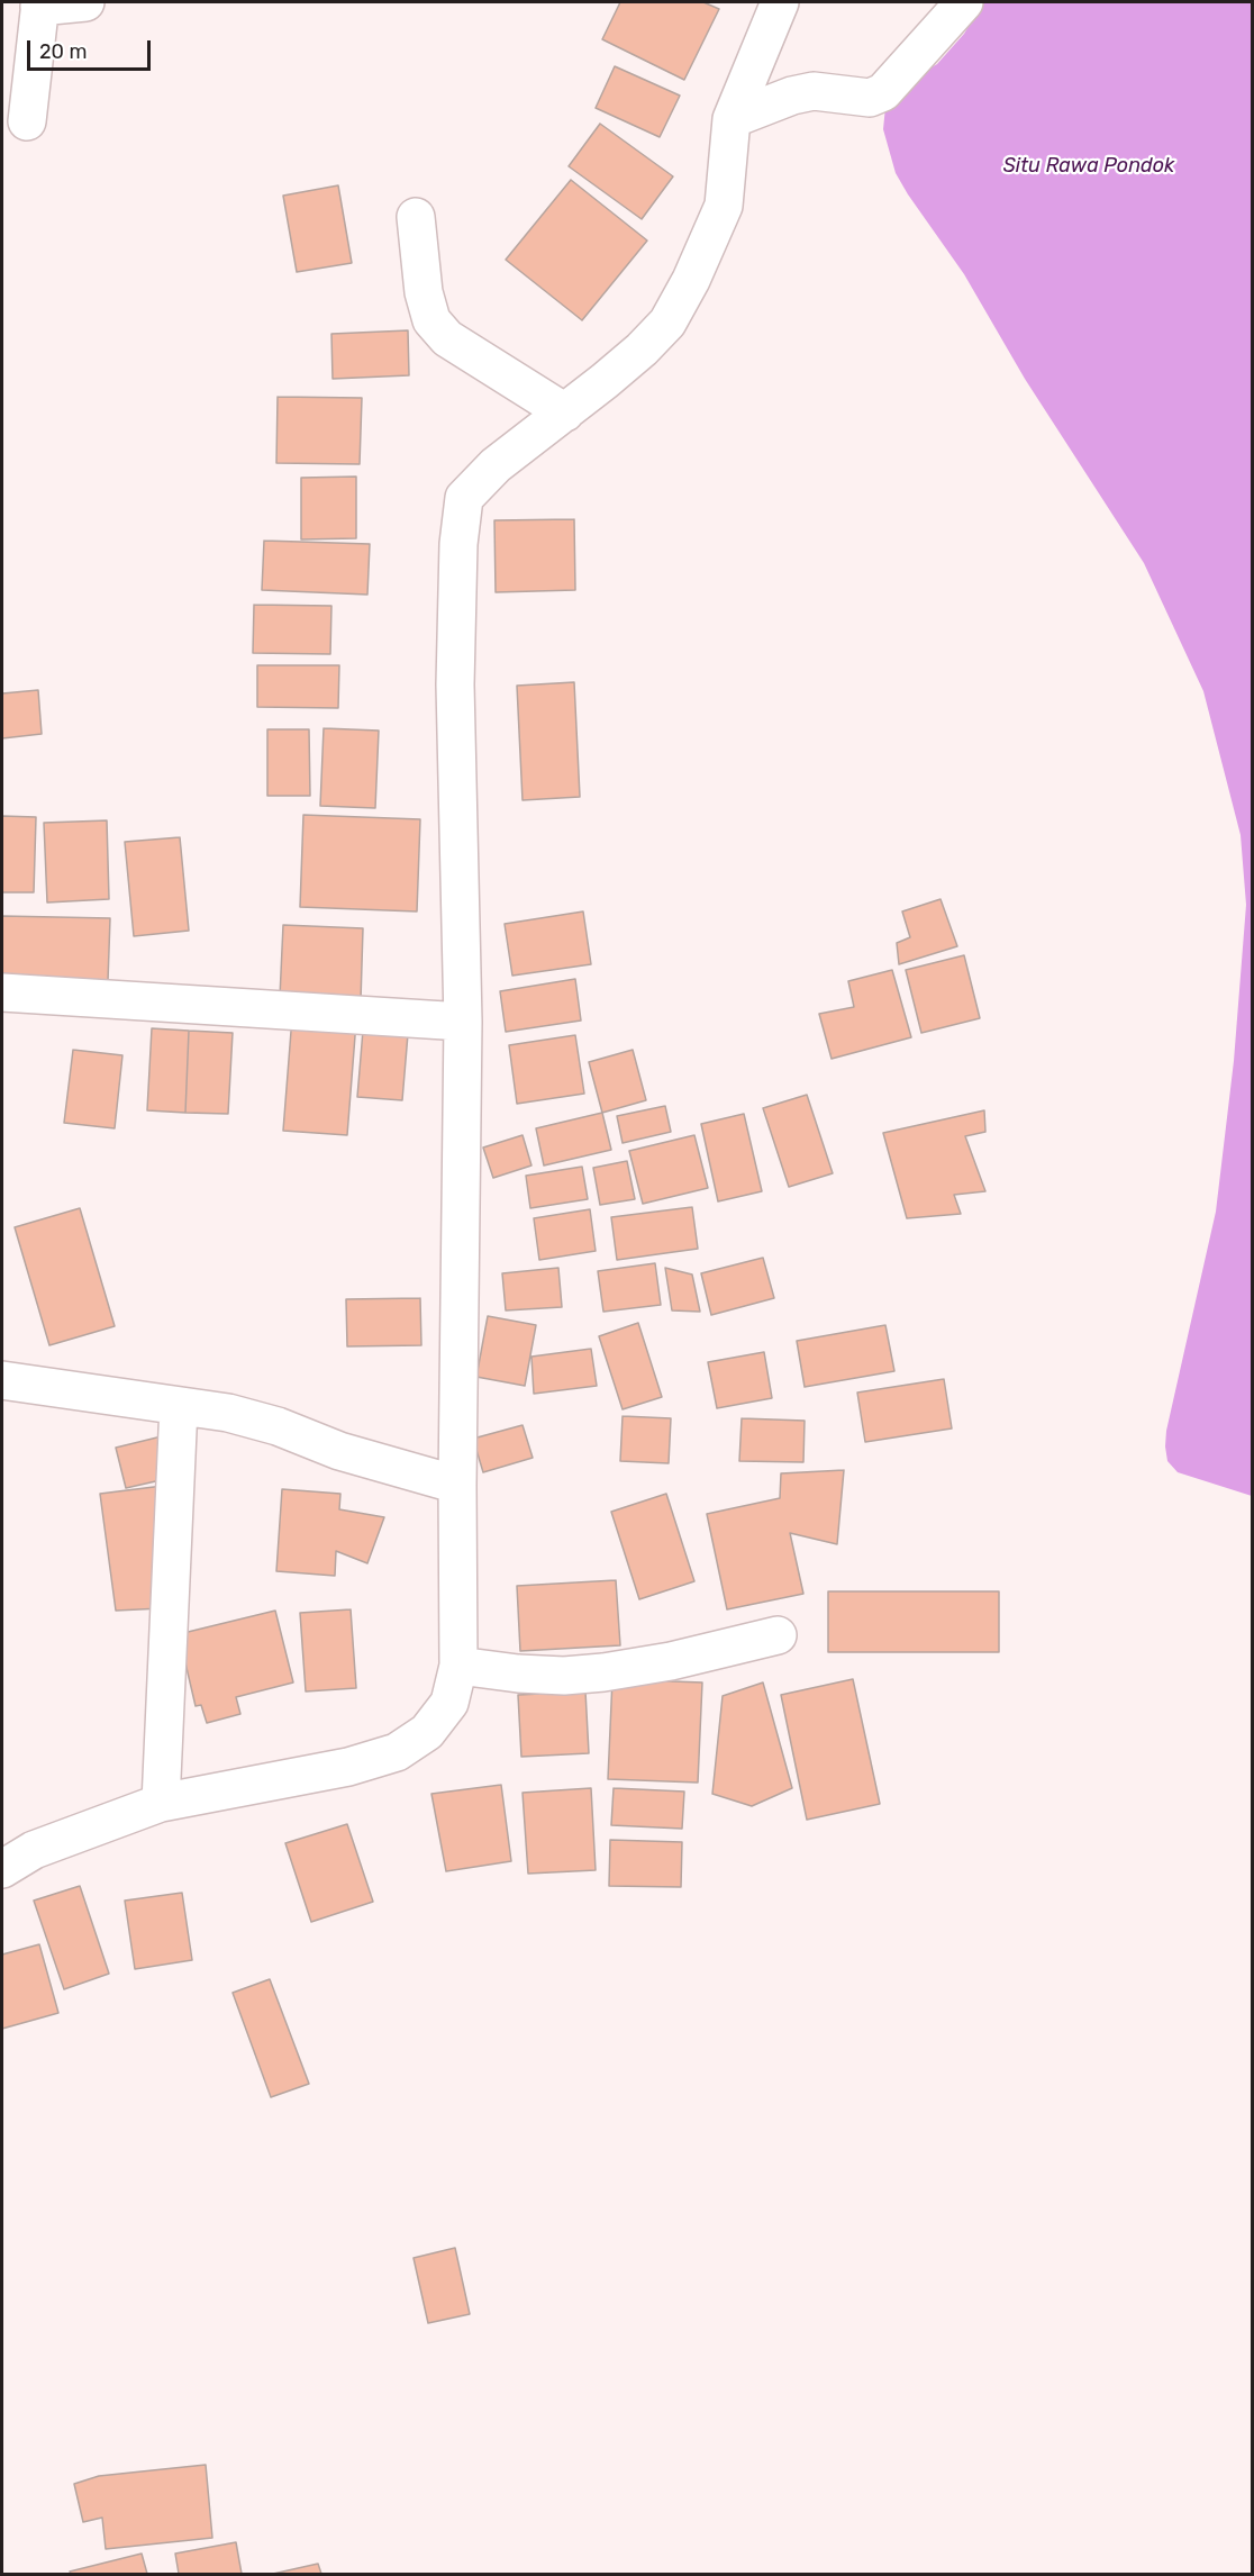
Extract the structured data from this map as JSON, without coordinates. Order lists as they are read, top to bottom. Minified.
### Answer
{"water":["Situ Rawa Pondok"],"scale_bar":"20 m"}
